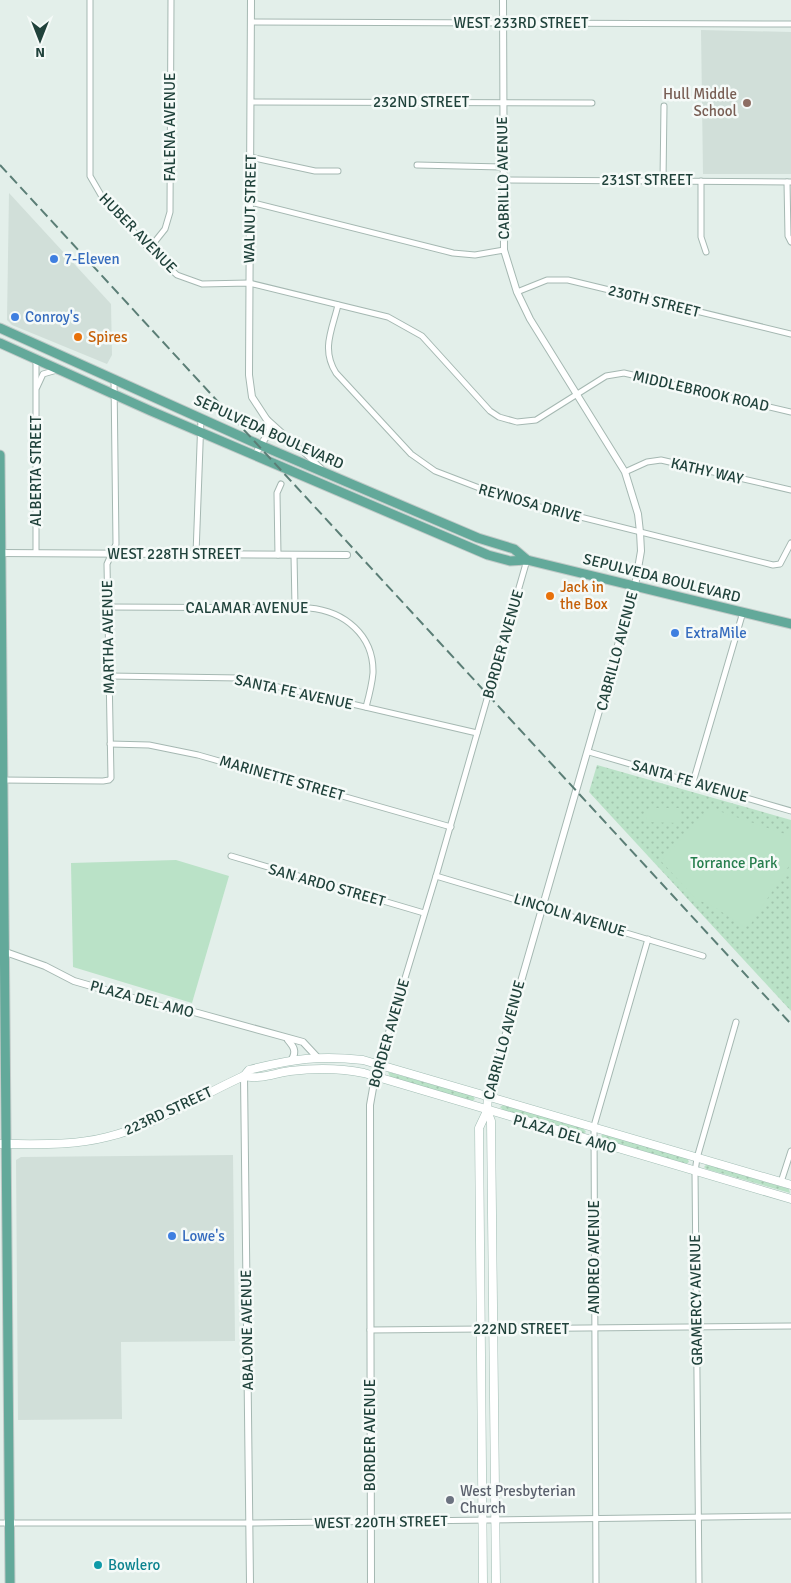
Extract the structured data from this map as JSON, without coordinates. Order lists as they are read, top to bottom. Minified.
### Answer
{"streets":{"main road":["CABRILLO AVENUE","SEPULVEDA BOULEVARD","PLAZA DEL AMO","223RD STREET"],"street":["WEST 233RD STREET","232ND STREET","FALENA AVENUE","231ST STREET","WALNUT STREET","HUBER AVENUE","230TH STREET","MIDDLEBROOK ROAD","ALBERTA STREET","KATHY WAY","REYNOSA DRIVE","WEST 228TH STREET","CALAMAR AVENUE","MARTHA AVENUE","BORDER AVENUE","SANTA FE AVENUE","MARINETTE STREET","SAN ARDO STREET","LINCOLN AVENUE","ANDREO AVENUE","GRAMERCY AVENUE","222ND STREET","ABALONE AVENUE","WEST 220TH STREET"]},"crossings":[["WEST 233RD STREET","CABRILLO AVENUE"],["WEST 233RD STREET","WALNUT STREET"],["232ND STREET","CABRILLO AVENUE"],["232ND STREET","WALNUT STREET"],["FALENA AVENUE","HUBER AVENUE"],["CABRILLO AVENUE","231ST STREET"],["CABRILLO AVENUE","230TH STREET"],["CABRILLO AVENUE","MIDDLEBROOK ROAD"],["CABRILLO AVENUE","SEPULVEDA BOULEVARD"],["CABRILLO AVENUE","KATHY WAY"],["CABRILLO AVENUE","REYNOSA DRIVE"],["CABRILLO AVENUE","SANTA FE AVENUE"],["CABRILLO AVENUE","LINCOLN AVENUE"],["CABRILLO AVENUE","PLAZA DEL AMO"],["CABRILLO AVENUE","222ND STREET"],["CABRILLO AVENUE","WEST 220TH STREET"],["WALNUT STREET","HUBER AVENUE"],["WALNUT STREET","MIDDLEBROOK ROAD"],["WALNUT STREET","SEPULVEDA BOULEVARD"],["HUBER AVENUE","MIDDLEBROOK ROAD"],["MIDDLEBROOK ROAD","REYNOSA DRIVE"],["SEPULVEDA BOULEVARD","ALBERTA STREET"],["SEPULVEDA BOULEVARD","MARTHA AVENUE"],["SEPULVEDA BOULEVARD","BORDER AVENUE"],["ALBERTA STREET","WEST 228TH STREET"],["WEST 228TH STREET","MARTHA AVENUE"],["CALAMAR AVENUE","MARTHA AVENUE"],["CALAMAR AVENUE","SANTA FE AVENUE"],["MARTHA AVENUE","SANTA FE AVENUE"],["MARTHA AVENUE","MARINETTE STREET"],["BORDER AVENUE","SANTA FE AVENUE"],["BORDER AVENUE","MARINETTE STREET"],["BORDER AVENUE","SAN ARDO STREET"],["BORDER AVENUE","LINCOLN AVENUE"],["BORDER AVENUE","PLAZA DEL AMO"],["BORDER AVENUE","222ND STREET"],["BORDER AVENUE","WEST 220TH STREET"],["LINCOLN AVENUE","ANDREO AVENUE"],["PLAZA DEL AMO","223RD STREET"],["PLAZA DEL AMO","ANDREO AVENUE"],["PLAZA DEL AMO","GRAMERCY AVENUE"],["PLAZA DEL AMO","ABALONE AVENUE"],["223RD STREET","ABALONE AVENUE"],["ANDREO AVENUE","222ND STREET"],["ANDREO AVENUE","WEST 220TH STREET"],["GRAMERCY AVENUE","222ND STREET"],["GRAMERCY AVENUE","WEST 220TH STREET"],["ABALONE AVENUE","WEST 220TH STREET"]],"parks":["Torrance Park"],"places":["Hull Middle School","7-Eleven","Conroy's","Spires","Jack in the Box","ExtraMile","Lowe's","West Presbyterian Church","Bowlero"],"north":"bottom"}
